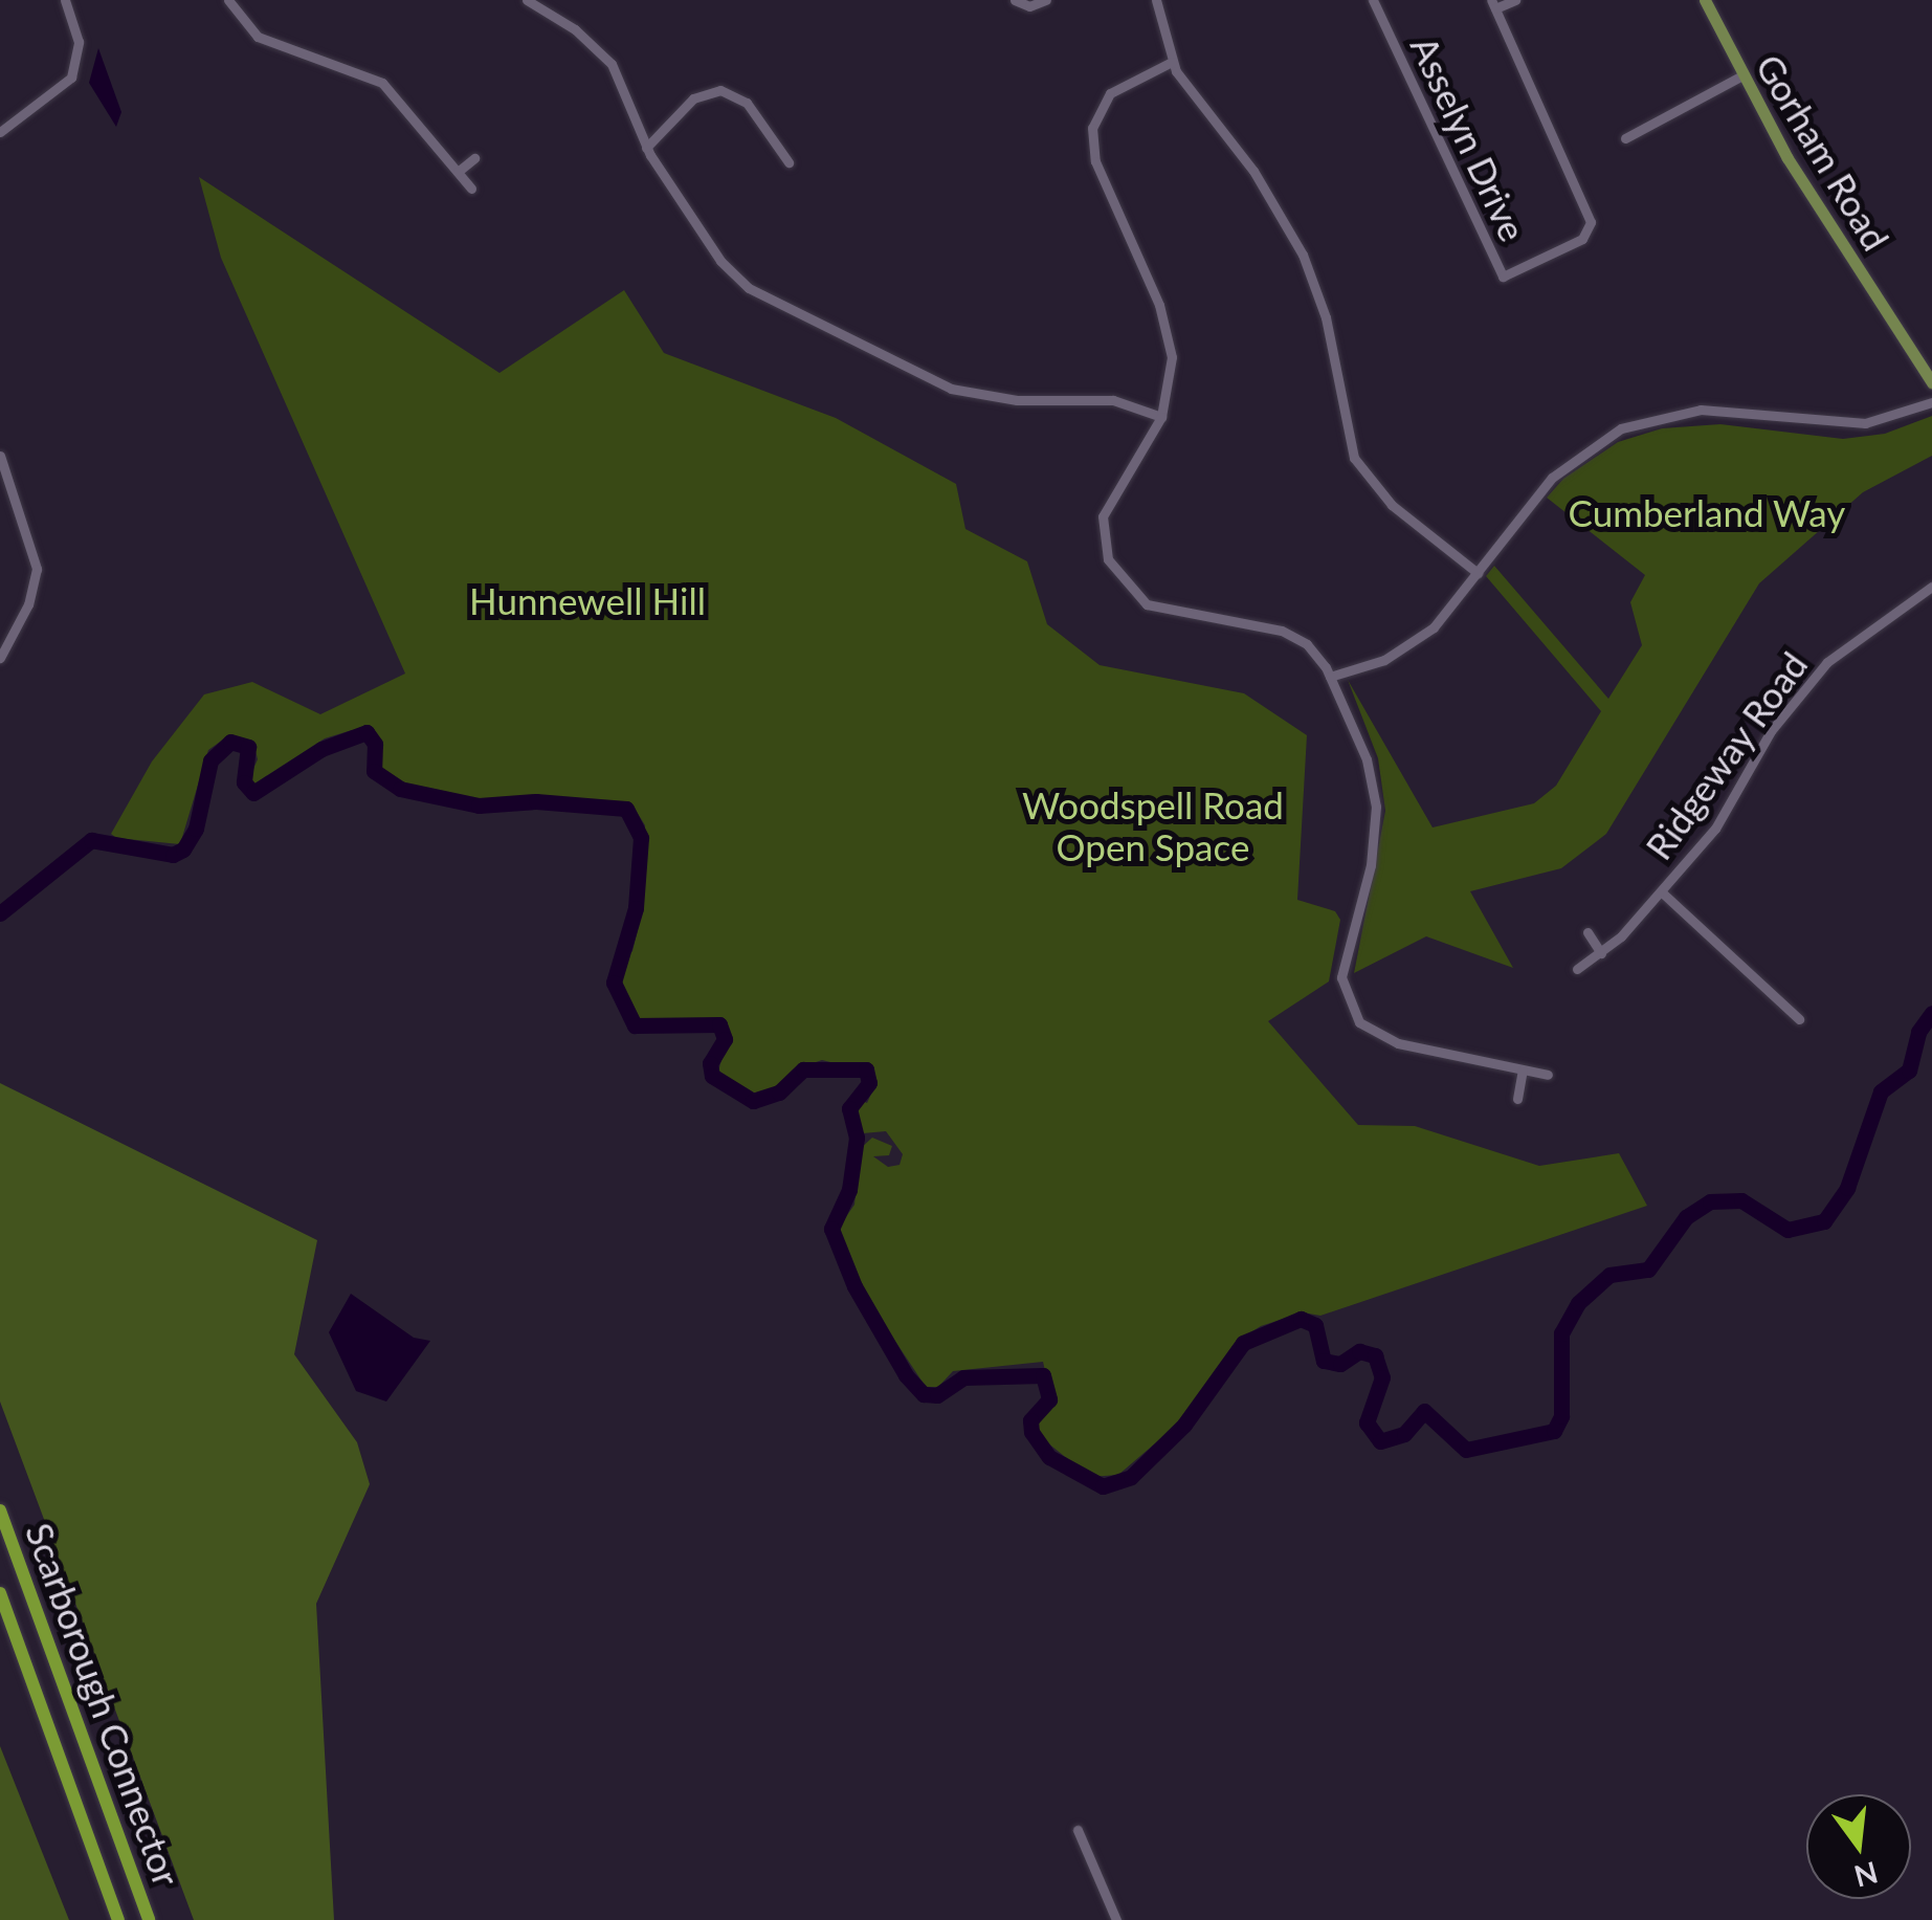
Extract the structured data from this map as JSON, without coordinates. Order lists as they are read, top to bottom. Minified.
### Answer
{"streets":{"highway":["Scarborough Connector"],"main road":["Gorham Road"],"street":["Asselyn Drive","Ridgeway Road"]},"parks":["Cumberland Way","Hunnewell Hill","Woodspell Road Open Space"],"north":"bottom"}
